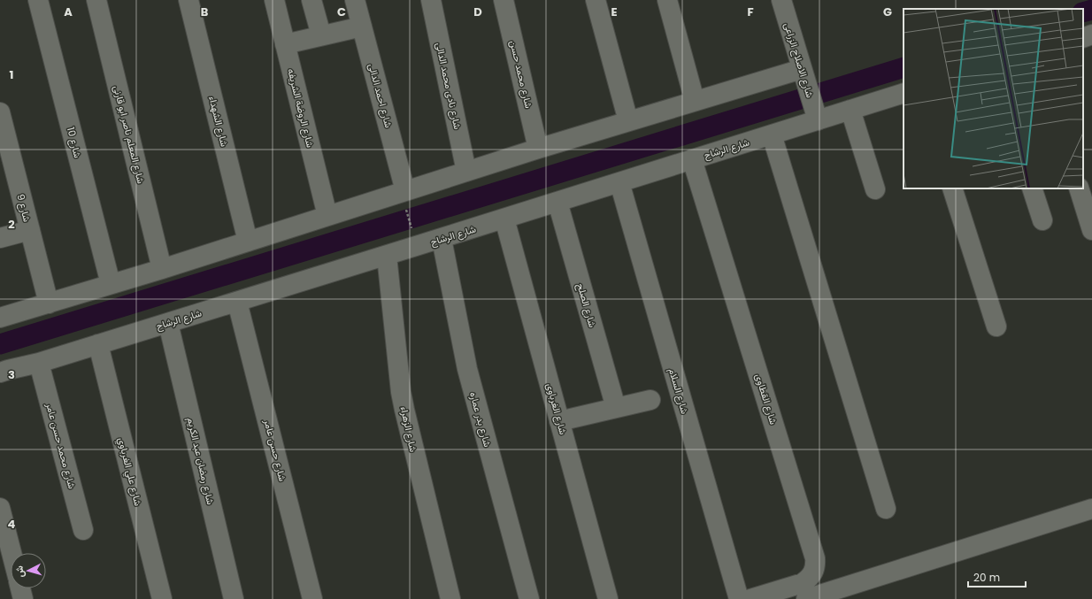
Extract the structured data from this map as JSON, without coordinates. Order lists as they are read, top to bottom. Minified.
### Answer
{"streets":{"street":["شارع الاصلاح الزراعى","شارع محمد حسن","شارع نادى محمد الدالى","شارع احمد الدالى","شارع الروضة الشريفه","شارع الشهداء","شارع المعلم ناصر ابو قارنى","شارع 10","شارع الرشاح","شارع 9","شارع الصلح","شارع السلام","شارع القطاوى","شارع الغرباوى","شارع بدر عماره","شارع الزهراء","شارع محمد حسن عامر","شارع حسن عامر","شارع رمضان عبد الكريم","شارع علي الغرباوي"]},"crossings":[["شارع الاصلاح الزراعى","شارع الرشاح"],["شارع الرشاح","شارع الصلح"],["شارع الرشاح","شارع السلام"],["شارع الرشاح","شارع القطاوى"],["شارع الرشاح","شارع الغرباوى"],["شارع الرشاح","شارع بدر عماره"],["شارع الرشاح","شارع الزهراء"],["شارع الرشاح","شارع محمد حسن عامر"],["شارع الرشاح","شارع حسن عامر"],["شارع الرشاح","شارع رمضان عبد الكريم"],["شارع الرشاح","شارع علي الغرباوي"]],"scale_bar":"20 m","north":"left","grid":{"columns":["A","B","C","D","E","F","G"],"rows":["1","2","3","4"]}}
